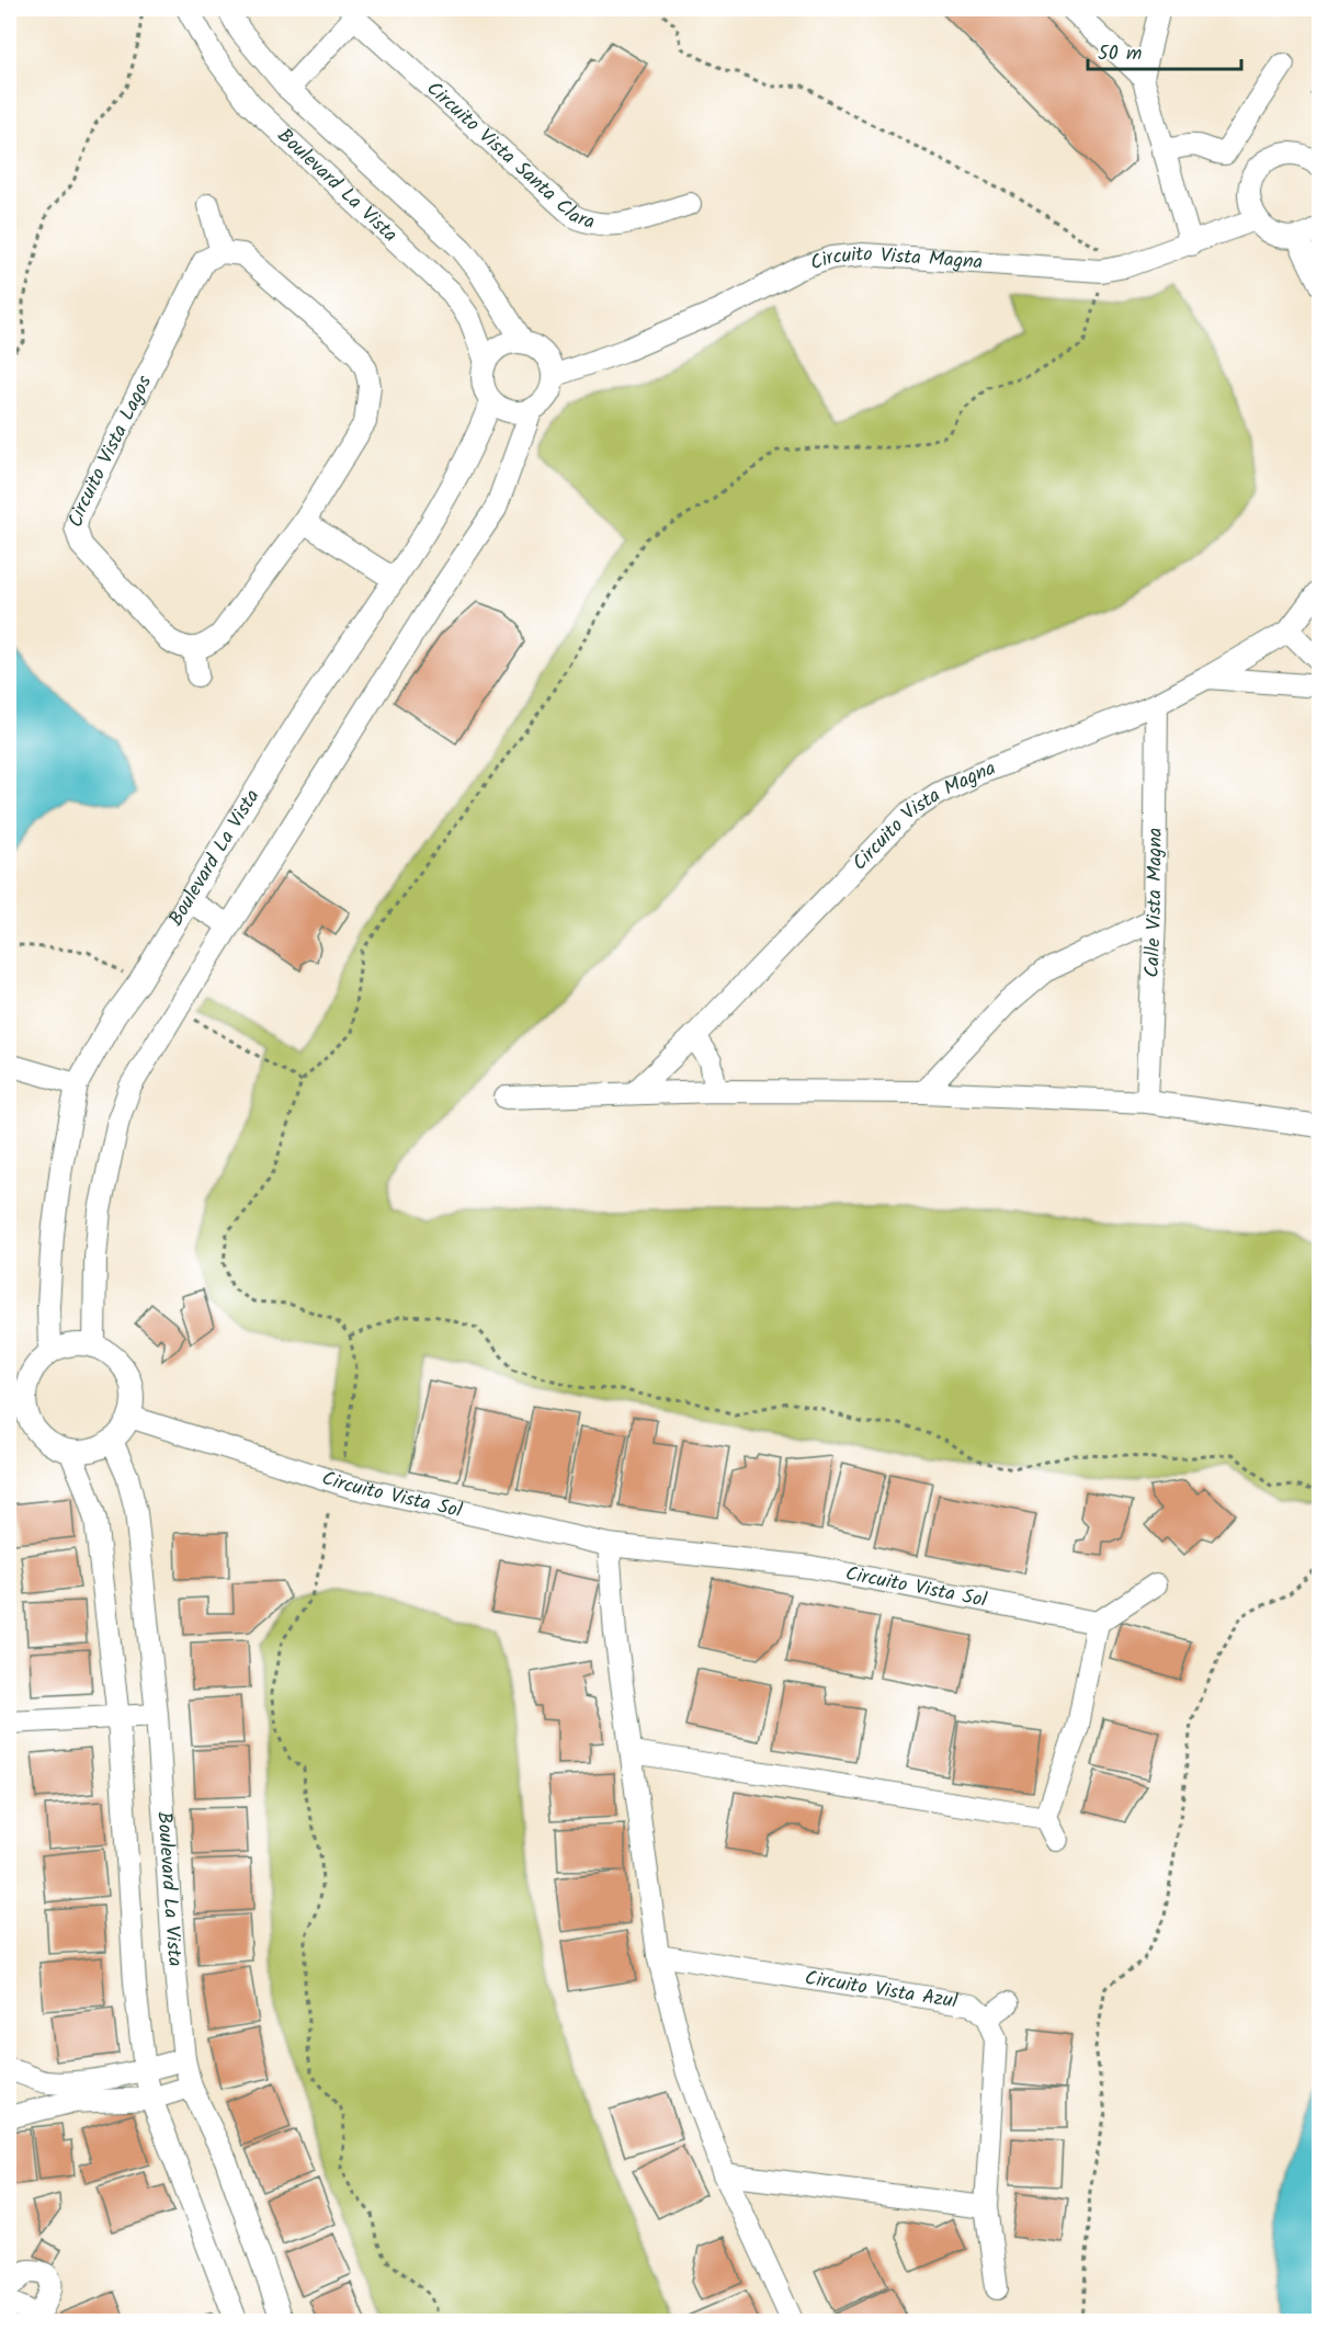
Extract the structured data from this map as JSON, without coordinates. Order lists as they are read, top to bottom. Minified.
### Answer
{"streets":{"street":["Circuito Vista Santa Clara","Boulevard La Vista","Circuito Vista Magna","Circuito Vista Lagos","Calle Vista Magna","Circuito Vista Sol","Circuito Vista Azul"]},"crossings":[["Circuito Vista Santa Clara","Boulevard La Vista"],["Boulevard La Vista","Circuito Vista Magna"],["Boulevard La Vista","Circuito Vista Sol"],["Circuito Vista Magna","Calle Vista Magna"]],"scale_bar":"50 m"}
